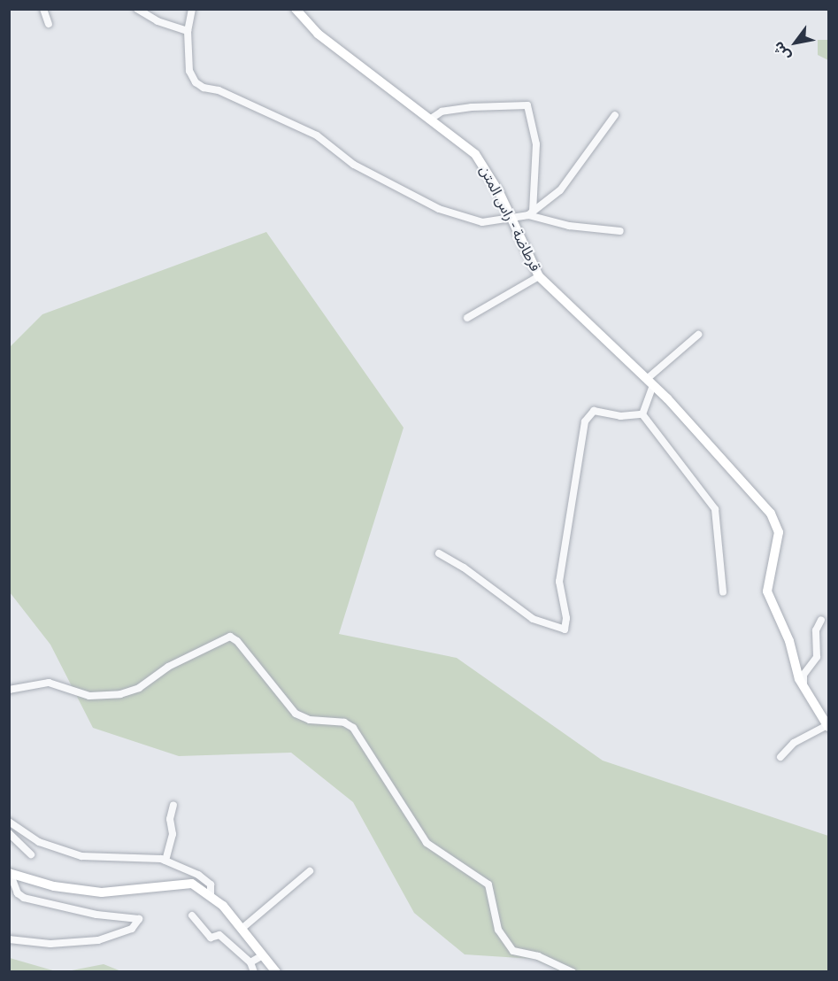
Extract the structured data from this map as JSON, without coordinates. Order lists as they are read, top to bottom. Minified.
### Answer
{"streets":{"main road":["قرطاضة - راس المتن"]},"north":"bottom left"}
